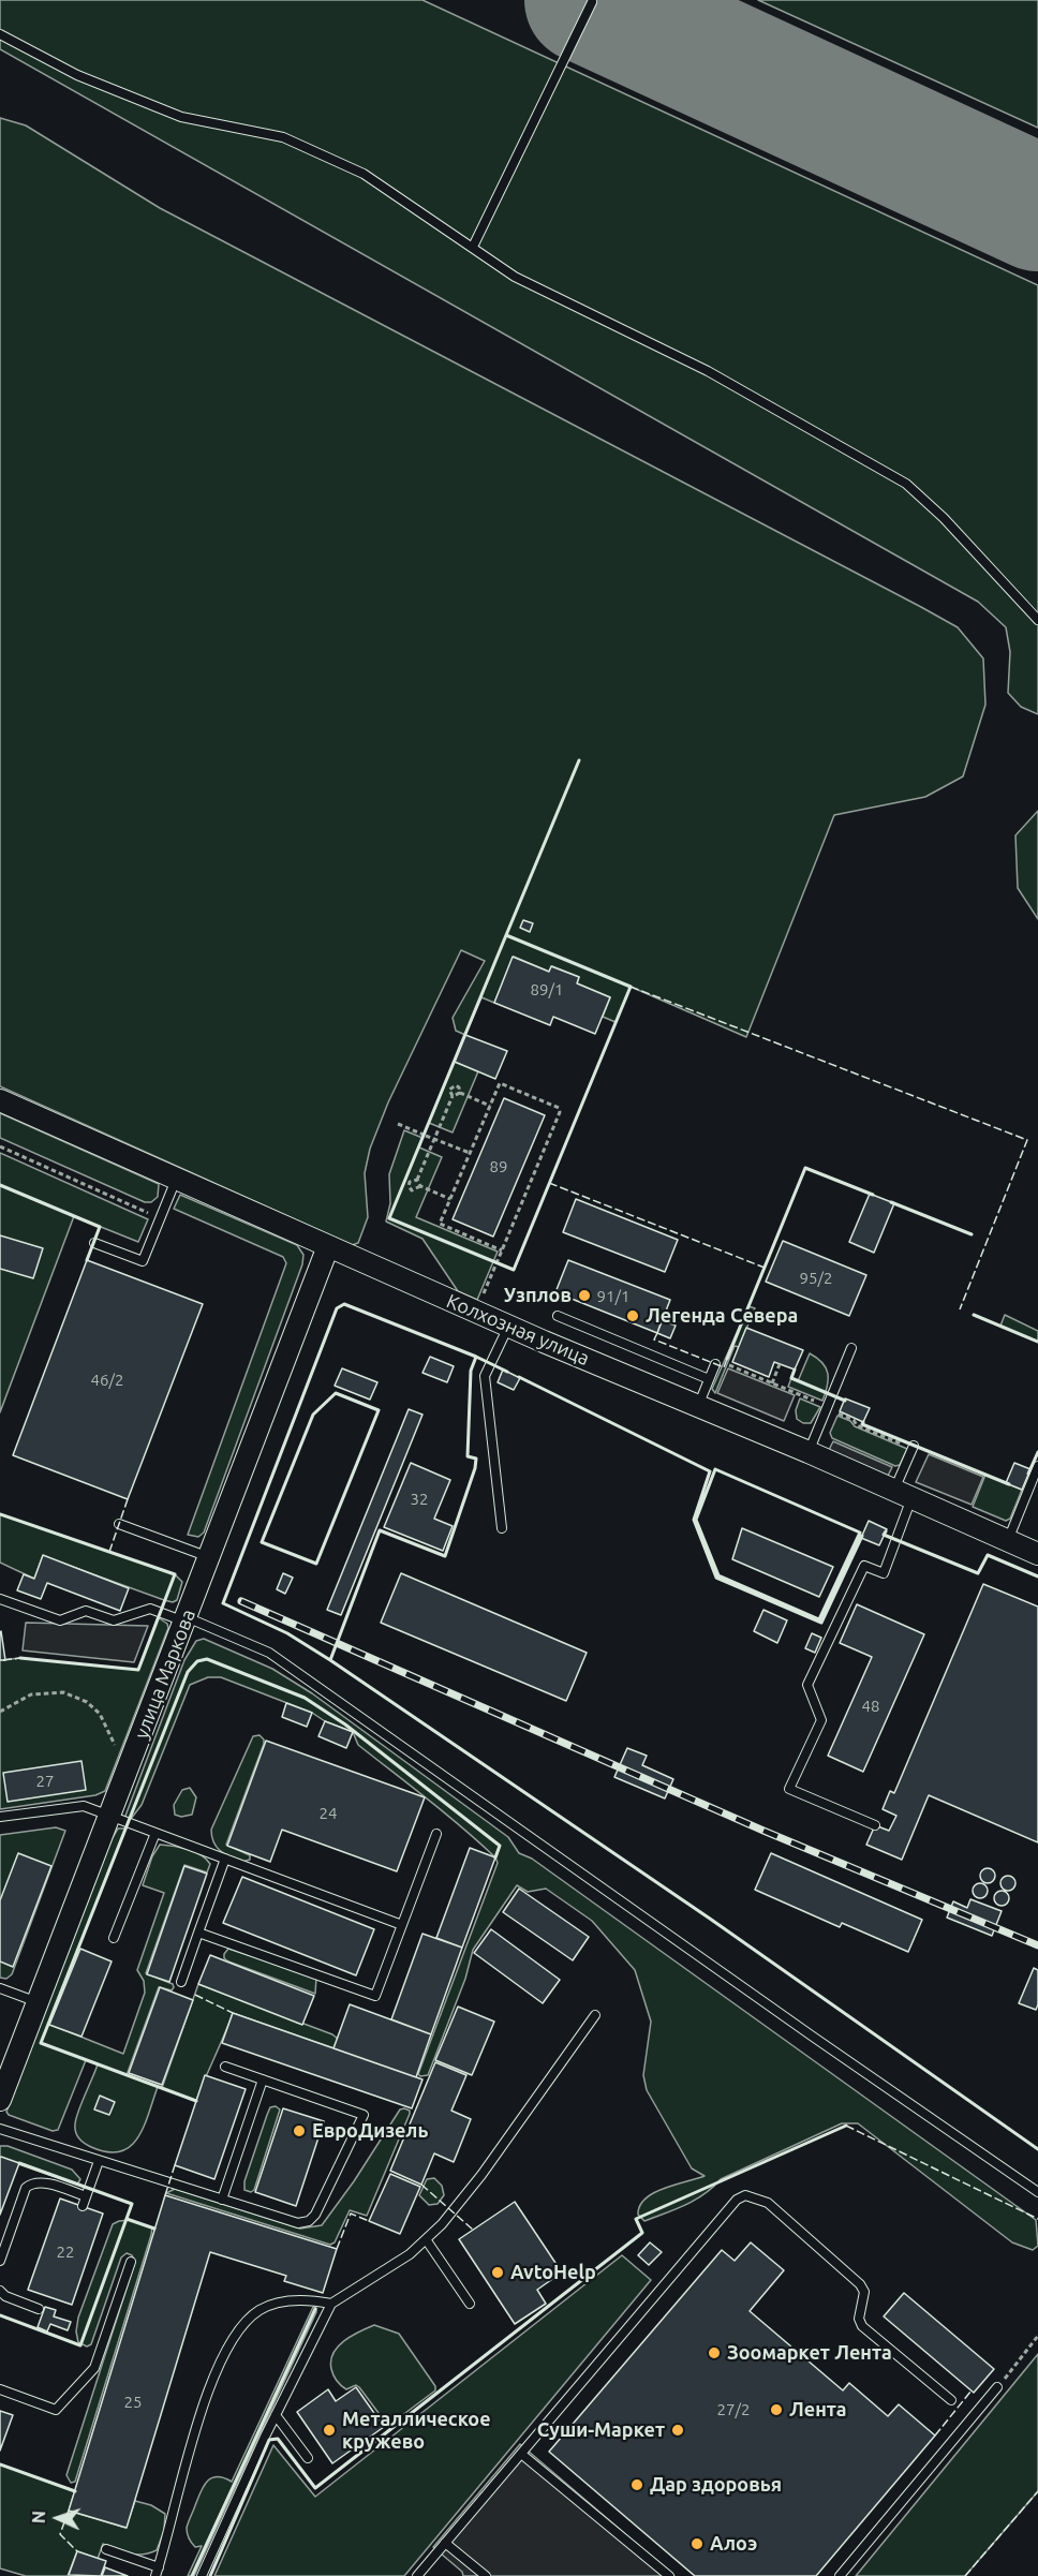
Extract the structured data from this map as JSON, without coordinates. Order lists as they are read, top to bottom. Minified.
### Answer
{"streets":{"street":["Колхозная улица","улица Маркова"]},"crossings":[["Колхозная улица","улица Маркова"]],"places":["Узплов","Легенда Севера","ЕвроДизель","AvtoHelp","Зоомаркет Лента","Лента","Металлическое кружево","Суши-Маркет","Дар здоровья","Алоэ"],"house_numbers":["89/1","89","95/2","91/1","46/2","32","48","27","24","22","25","27/2"],"north":"left"}
